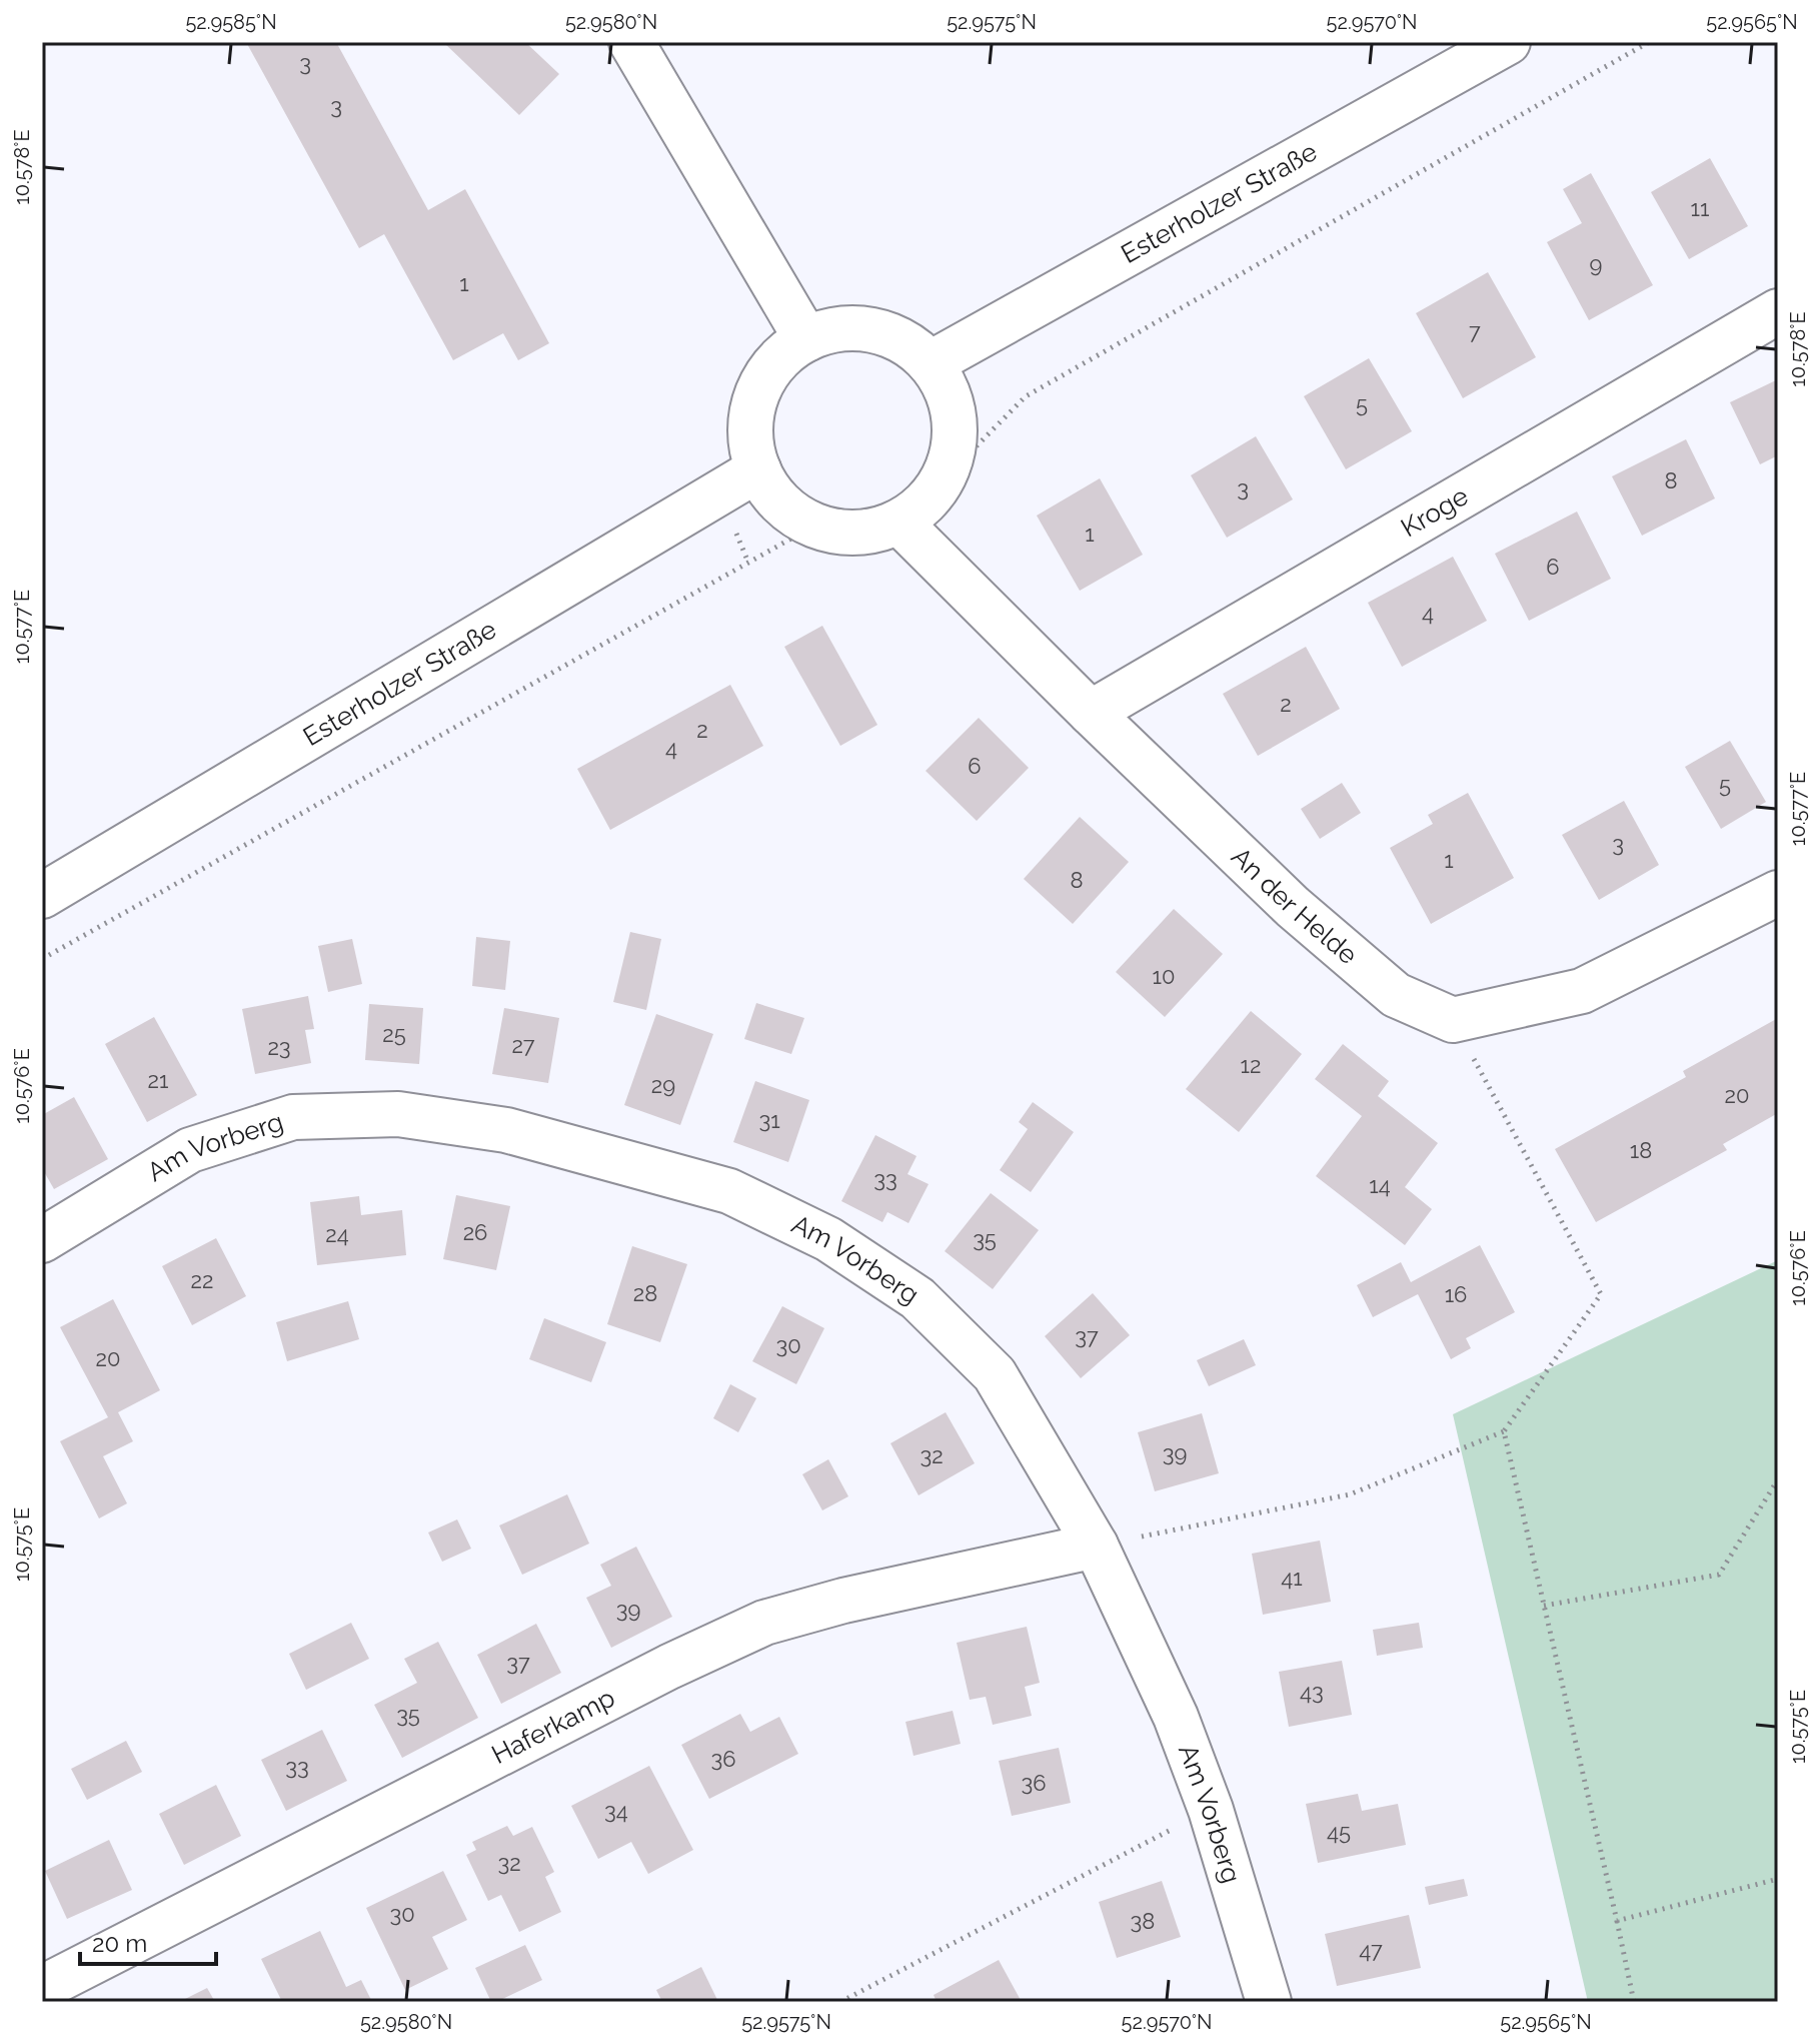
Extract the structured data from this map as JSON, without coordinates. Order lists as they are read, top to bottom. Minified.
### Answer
{"streets":{"street":["Esterholzer Straße","Kroge","An der Helde","Am Vorberg","Haferkamp"]},"crossings":[["Esterholzer Straße","An der Helde"],["Kroge","An der Helde"],["Am Vorberg","Haferkamp"]],"house_numbers":["3","3","11","9","1","7","5","8","3","1","6","4","2","2","4","6","5","3","1","8","10","25","27","23","12","21","29","20","31","18","33","14","26","24","35","22","28","16","37","30","20","39","32","41","39","37","43","35","36","33","36","34","45","32","30","38","47"],"scale_bar":"20 m","coordinates":["52.9585°N","52.9580°N","52.9575°N","52.9570°N","52.9565°N","10.578°E","10.577°E","10.576°E","10.575°E"]}
